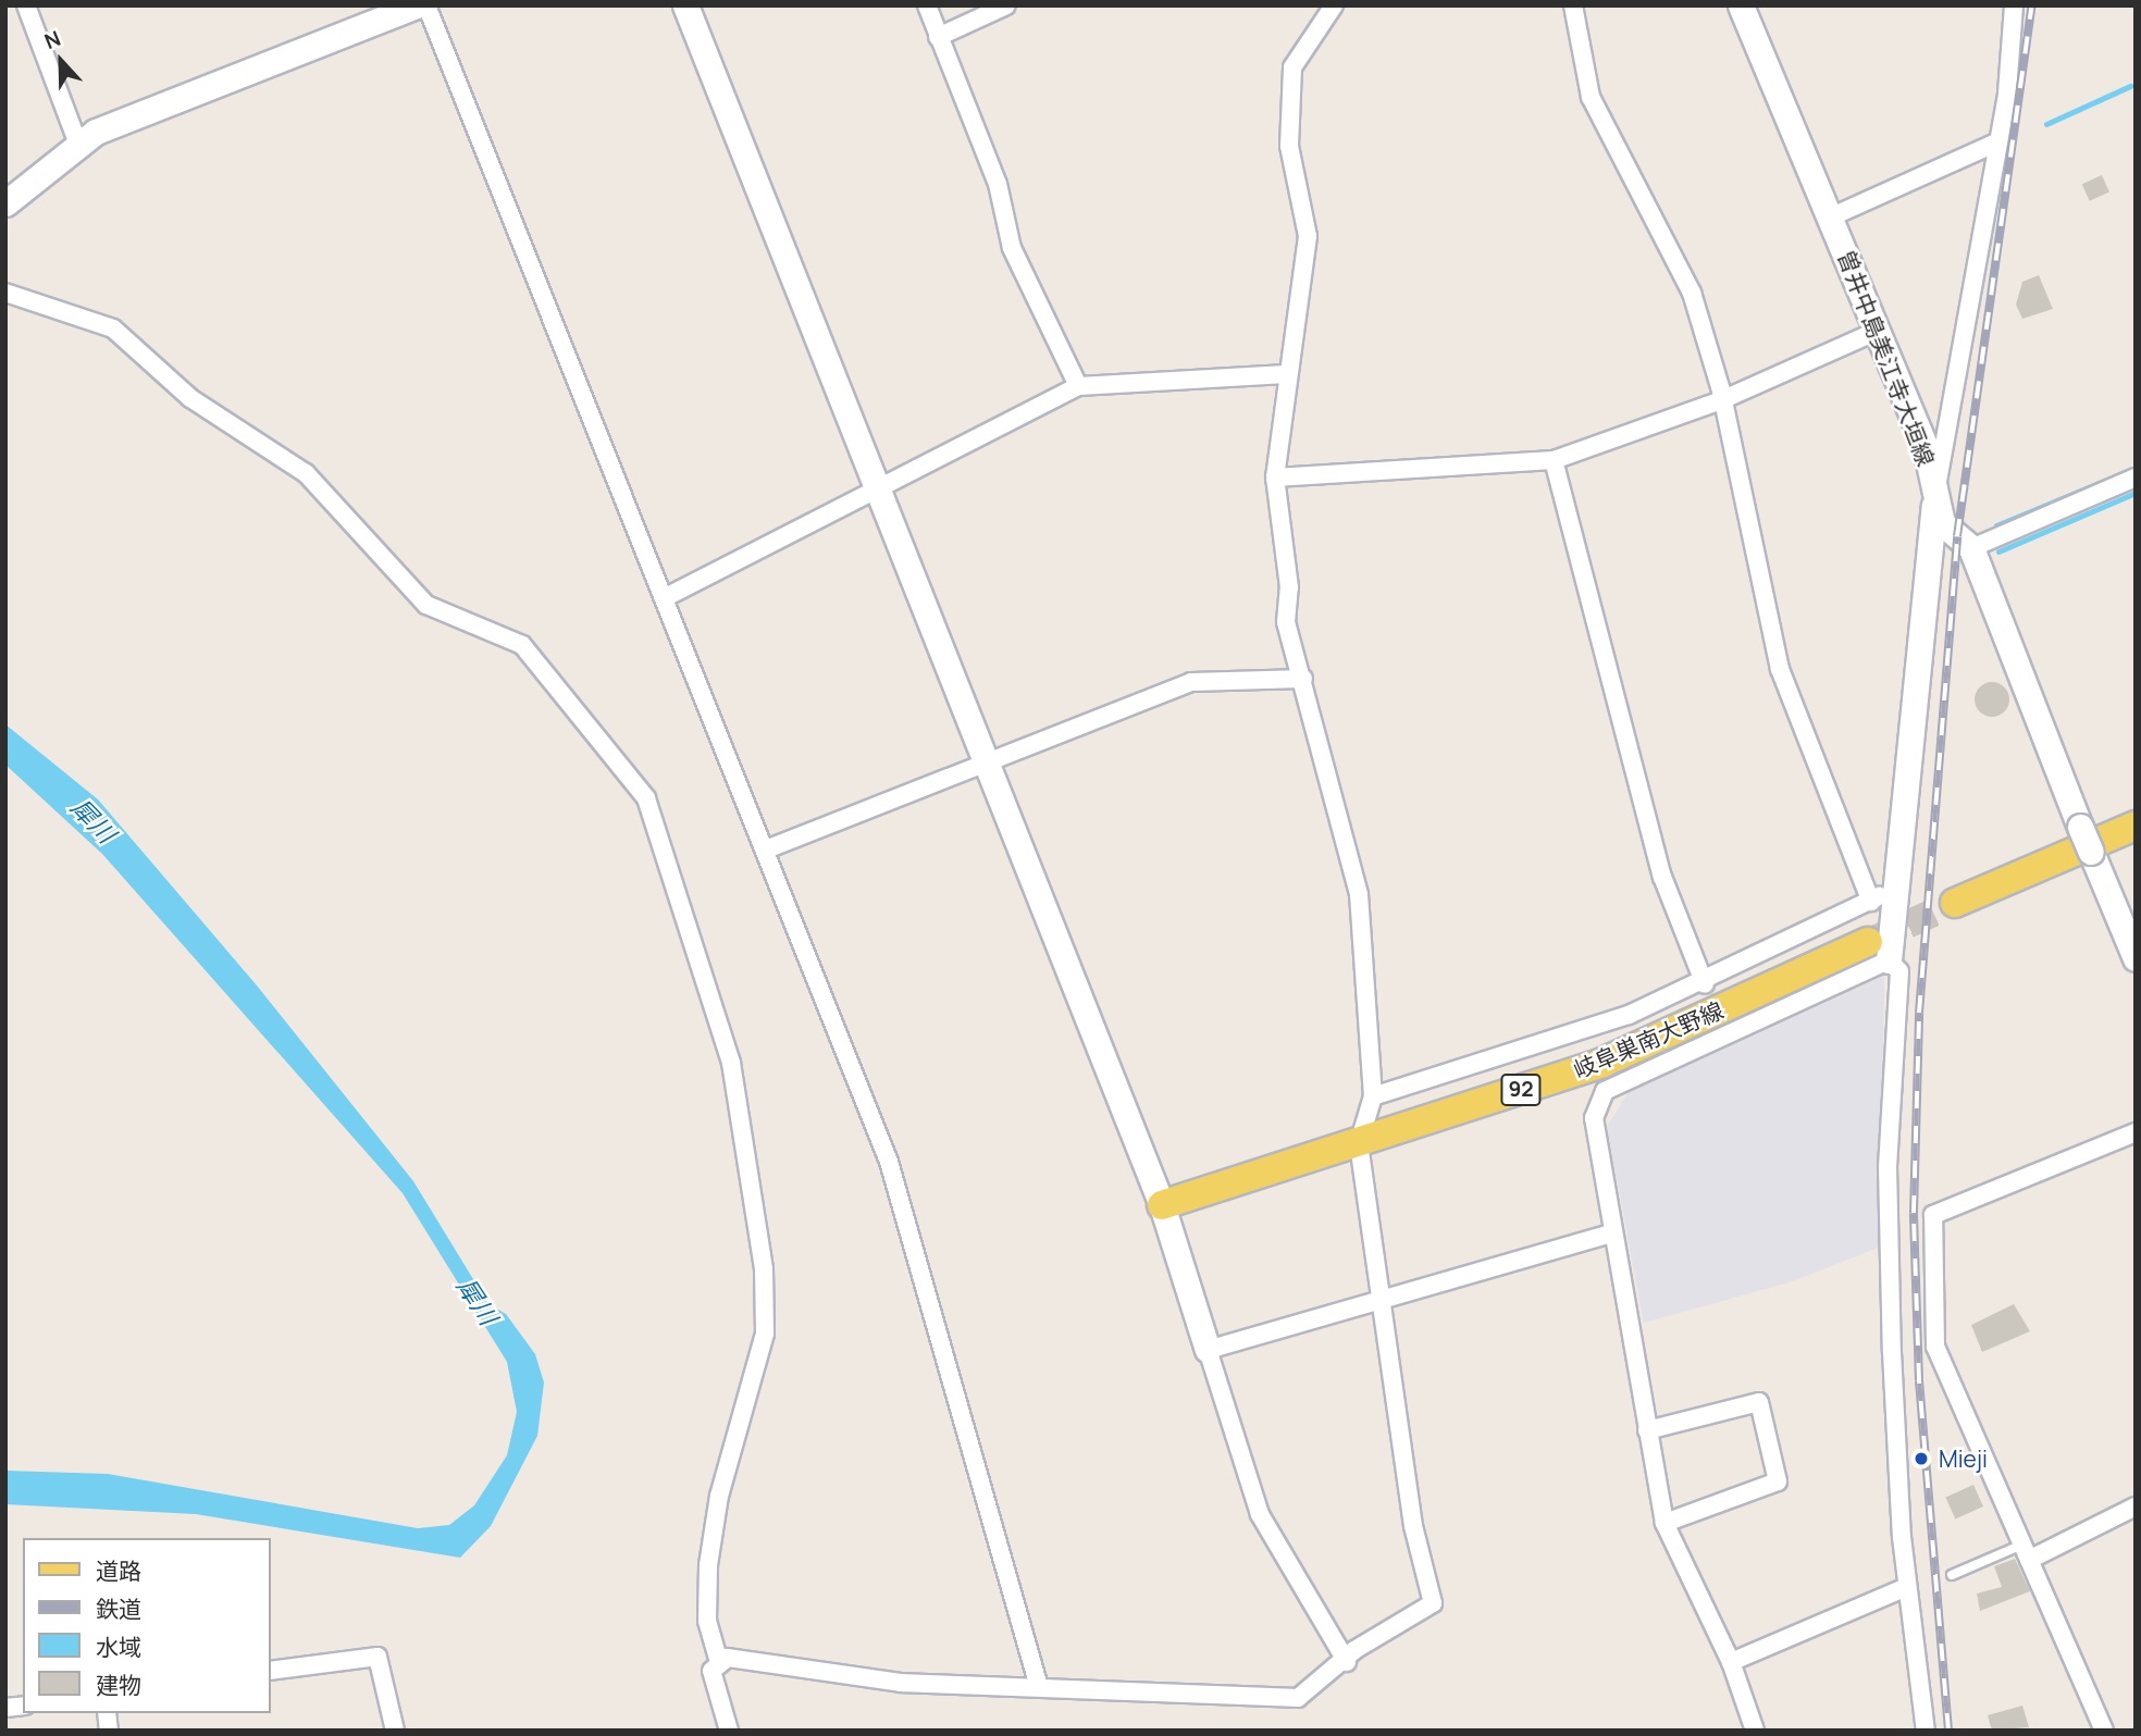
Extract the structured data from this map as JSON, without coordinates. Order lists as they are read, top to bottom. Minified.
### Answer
{"streets":{"main road":["岐阜巣南大野線","92"],"street":["曽井中島美江寺大垣線"]},"water":["犀川"],"places":["Mieji"],"legend":["道路","鉄道","水域","建物"],"north":"top"}
